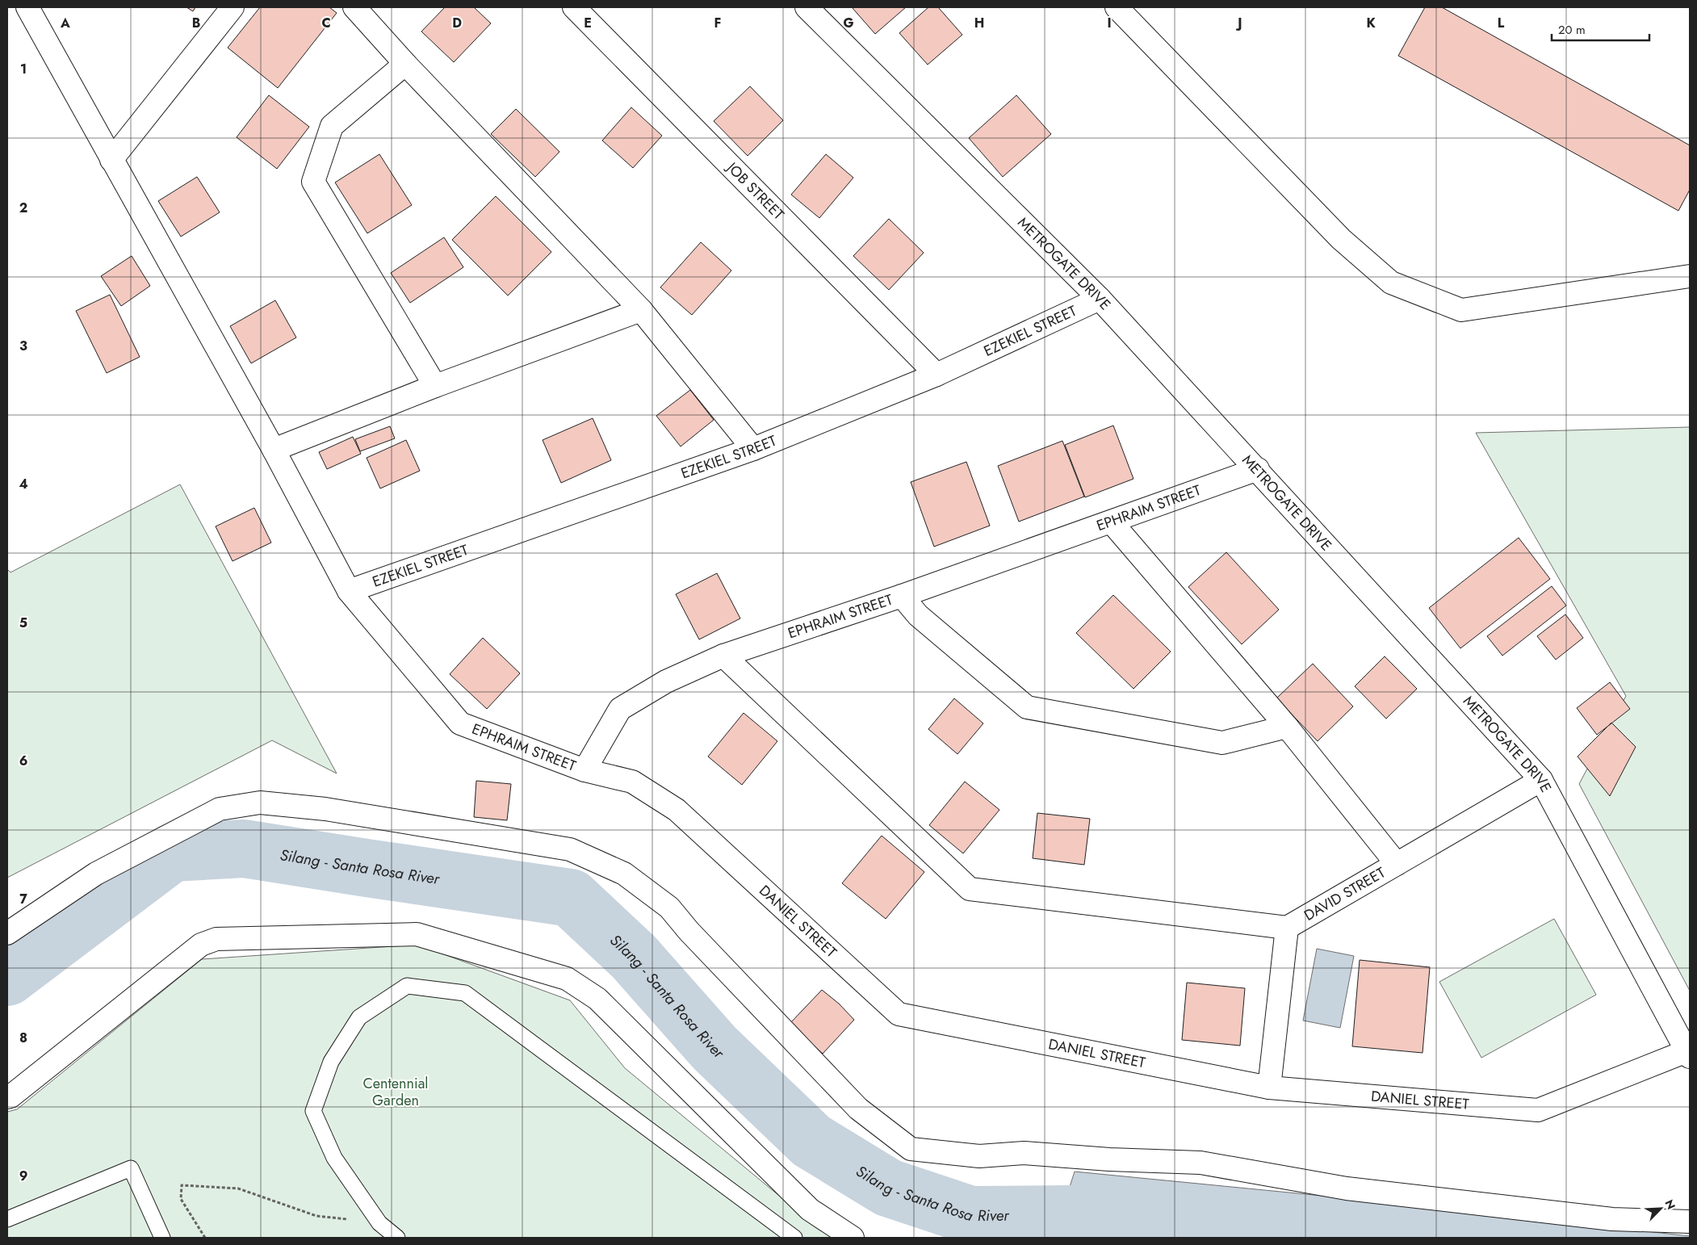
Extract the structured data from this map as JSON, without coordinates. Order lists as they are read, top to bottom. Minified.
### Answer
{"streets":{"street":["JOB STREET","METROGATE DRIVE","EZEKIEL STREET","EPHRAIM STREET","DAVID STREET","DANIEL STREET"]},"crossings":[["JOB STREET","EZEKIEL STREET"],["METROGATE DRIVE","EZEKIEL STREET"],["METROGATE DRIVE","EPHRAIM STREET"],["METROGATE DRIVE","DAVID STREET"],["METROGATE DRIVE","DANIEL STREET"],["EZEKIEL STREET","EPHRAIM STREET"],["EPHRAIM STREET","DANIEL STREET"]],"water":["Silang - Santa Rosa River"],"parks":["Centennial Garden"],"scale_bar":"20 m","north":"top right","grid":{"columns":["A","B","C","D","E","F","G","H","I","J","K","L"],"rows":["1","2","3","4","5","6","7","8","9"]}}
